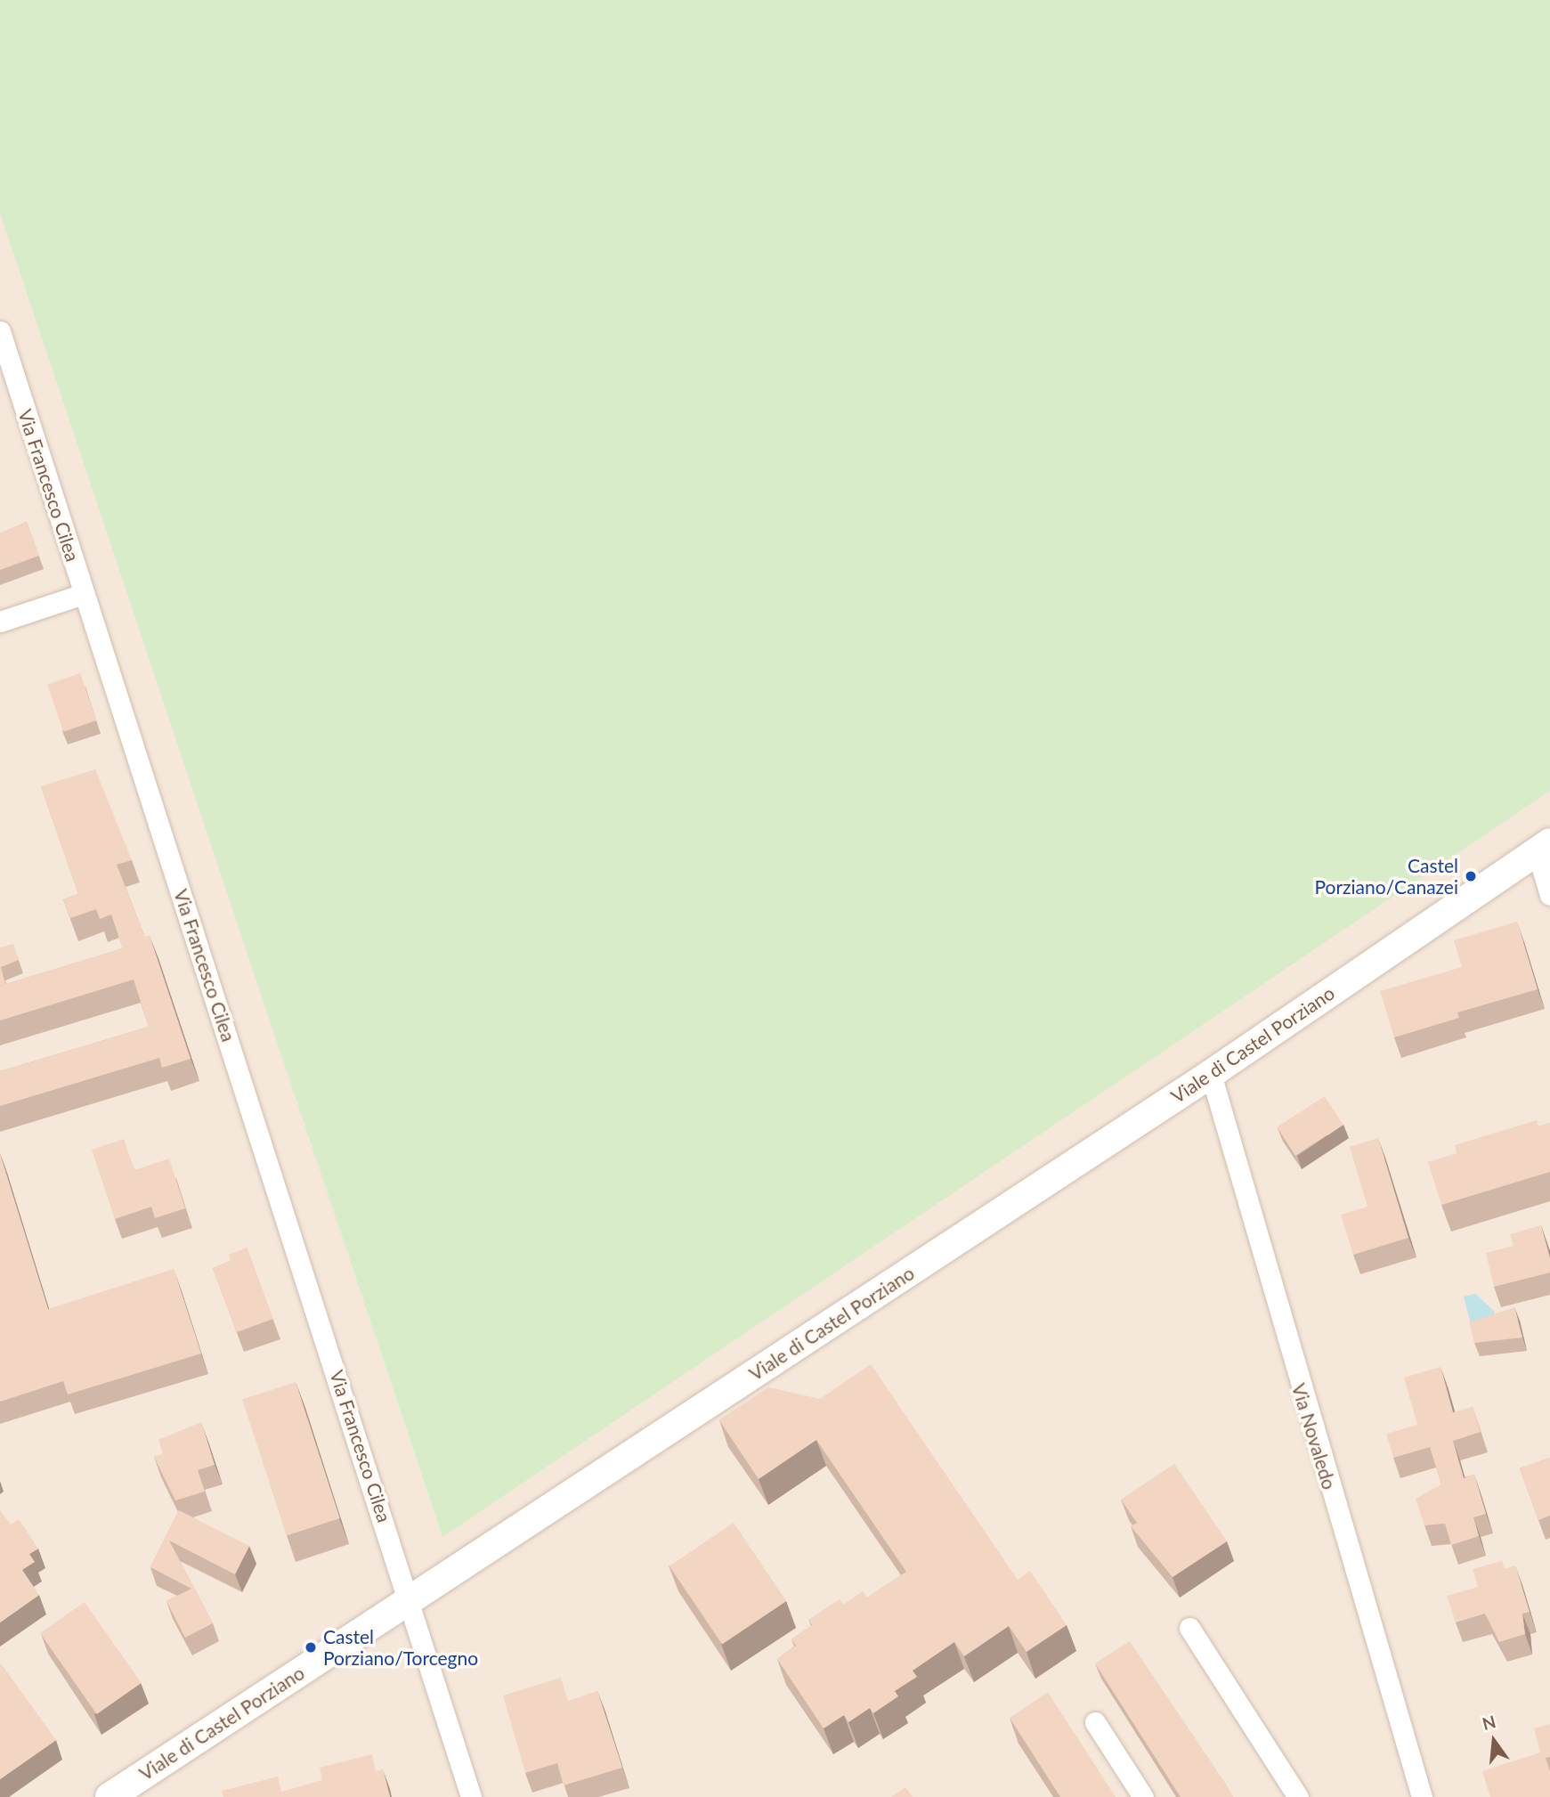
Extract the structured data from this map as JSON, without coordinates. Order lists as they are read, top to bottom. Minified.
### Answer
{"streets":{"street":["Via Francesco Cilea","Viale di Castel Porziano","Via Novaledo"]},"crossings":[["Via Francesco Cilea","Viale di Castel Porziano"],["Viale di Castel Porziano","Via Novaledo"]],"places":["Castel Porziano/Canazei","Castel Porziano/Torcegno"],"north":"top"}
